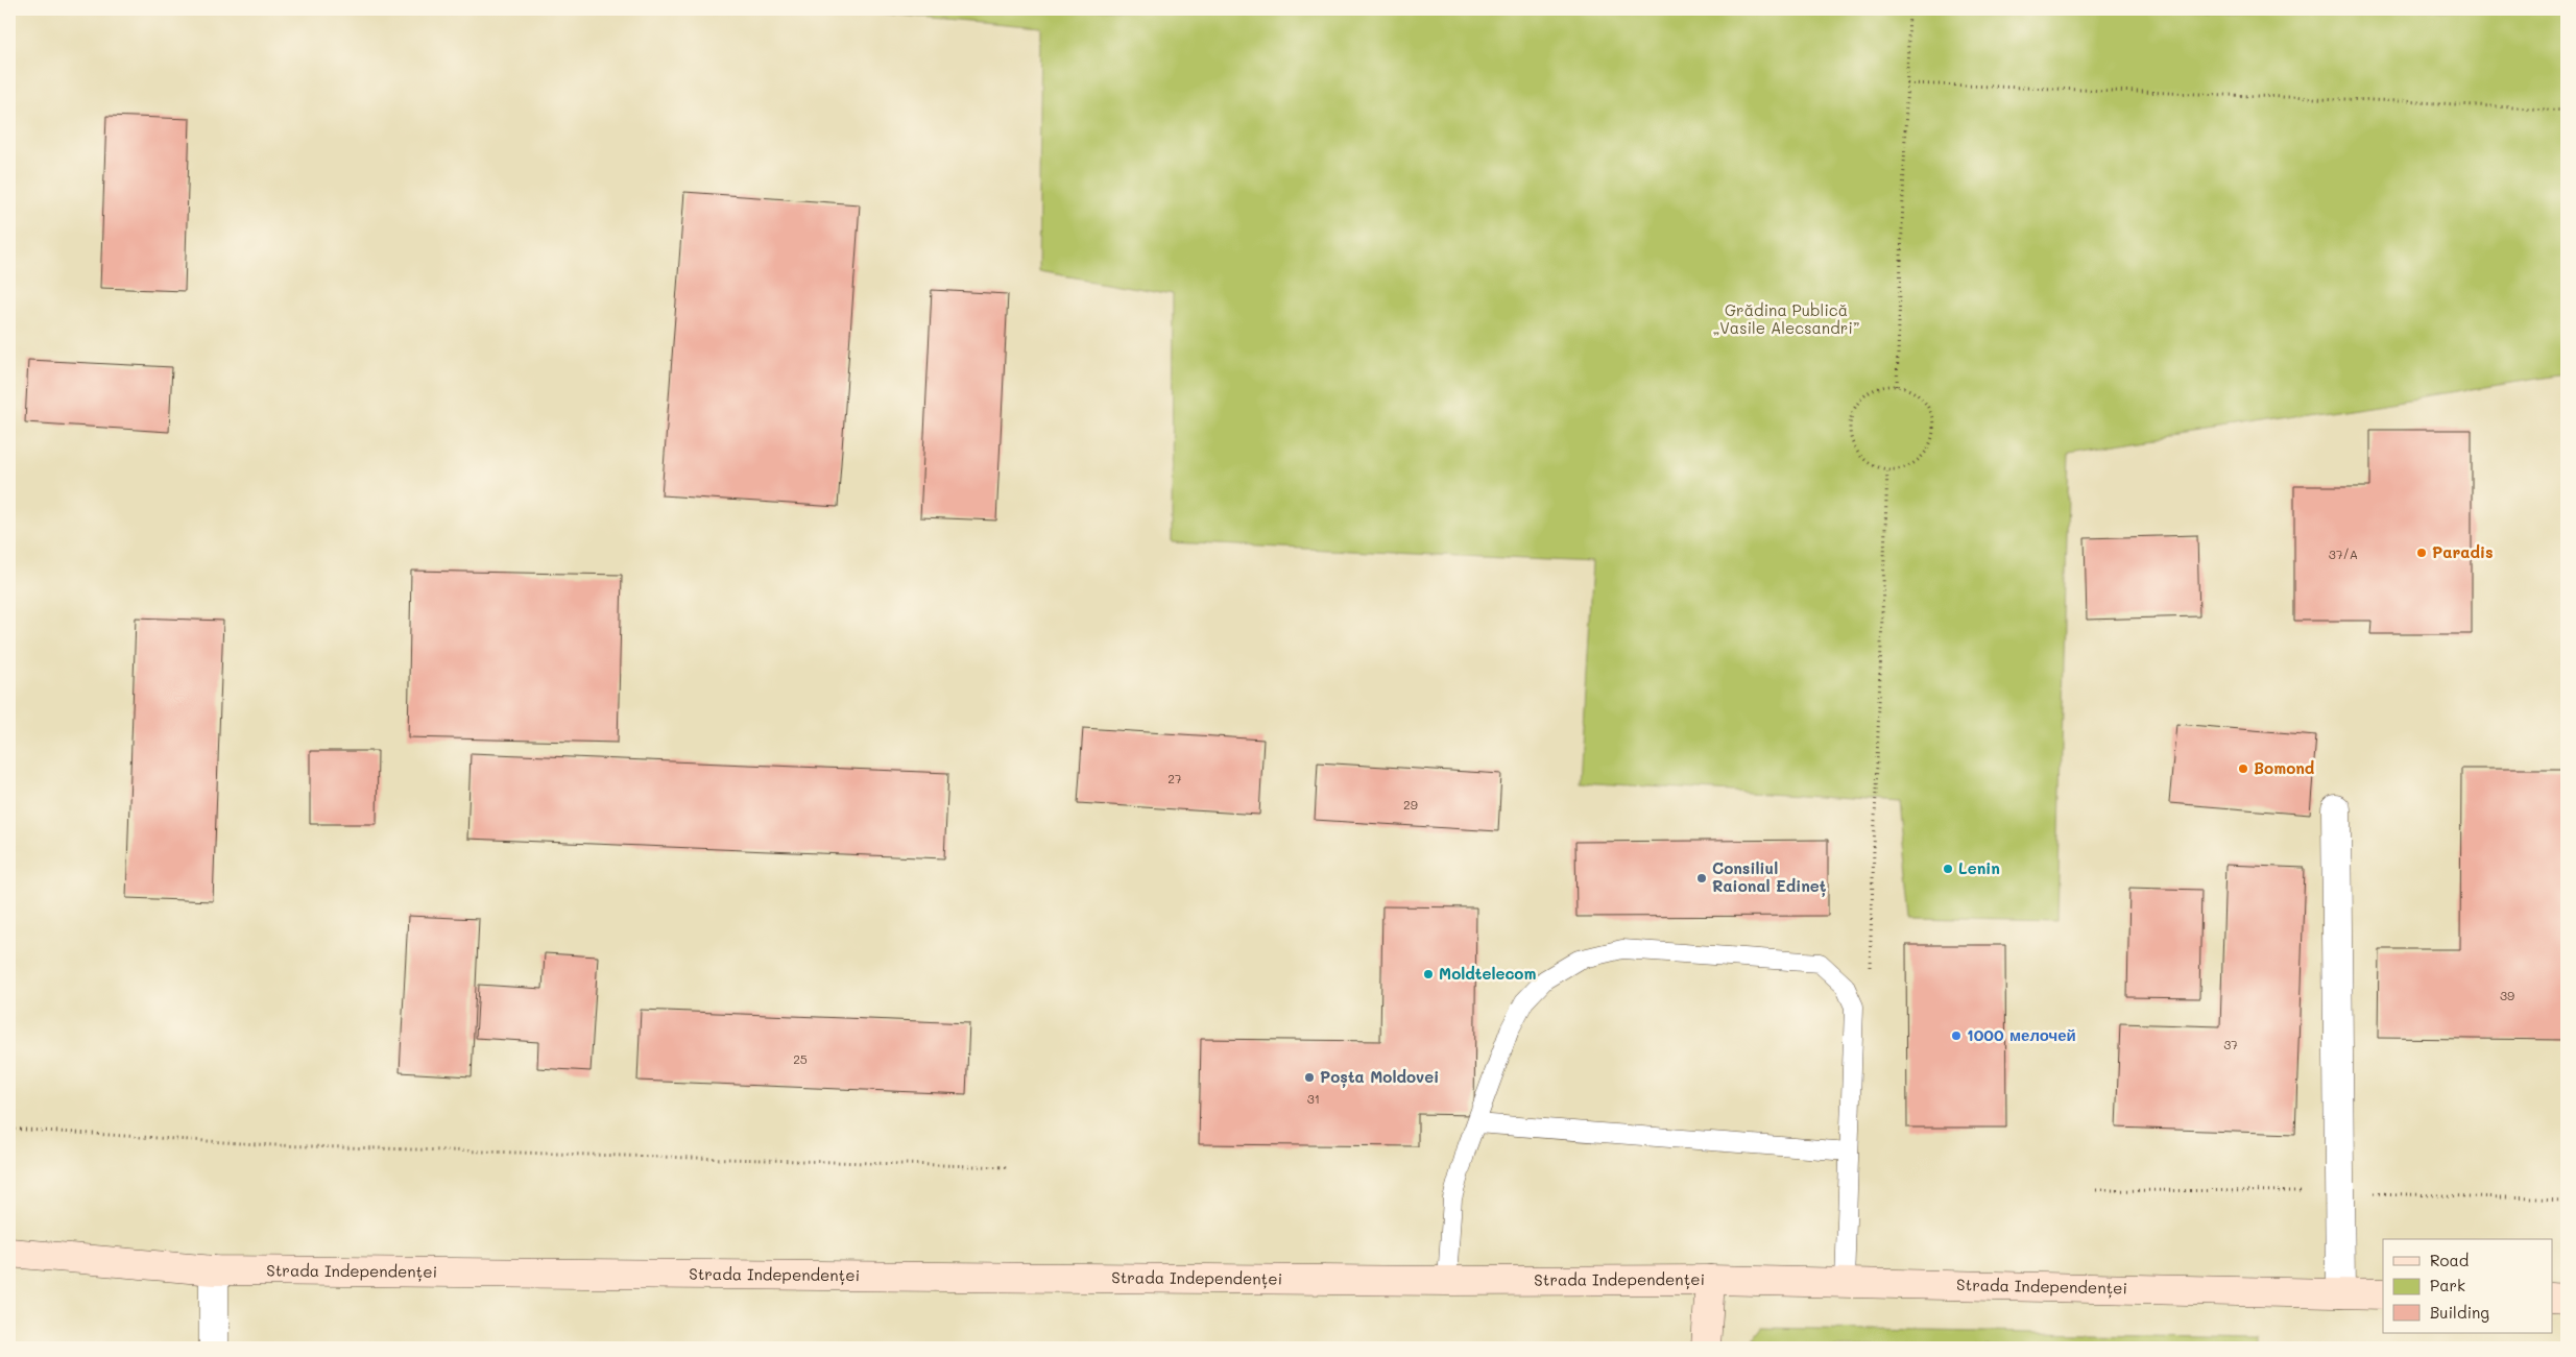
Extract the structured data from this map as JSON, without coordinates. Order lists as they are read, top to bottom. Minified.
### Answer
{"streets":{"main road":["Strada Independenței"]},"parks":["Grădina Publică „Vasile Alecsandri”"],"places":["Paradis","Bomond","Lenin","Consiliul Raional Edineț","Moldtelecom","1000 мелочей","Poșta Moldovei"],"house_numbers":["37/A","27","29","39","37","25","31"],"legend":["Road","Park","Building"]}
